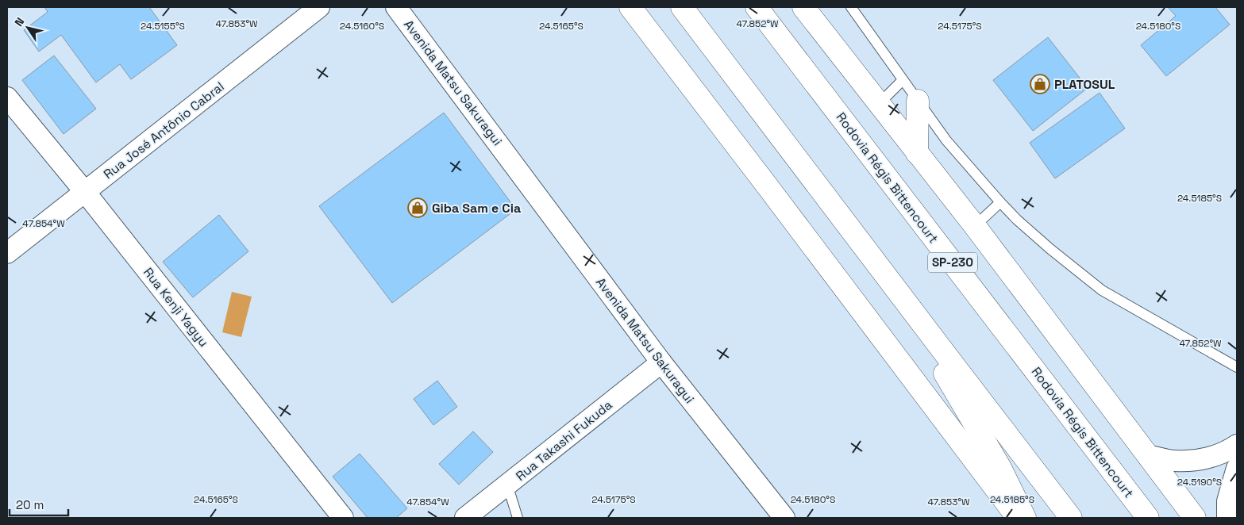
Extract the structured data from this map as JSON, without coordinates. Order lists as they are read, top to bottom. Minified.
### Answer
{"streets":{"main road":["Rodovia Régis Bittencourt","SP-230"],"street":["Avenida Matsu Sakuragui","Rua José Antônio Cabral","Rua Kenji Yagyu","Rua Takashi Fukuda"]},"crossings":[["Avenida Matsu Sakuragui","Rua Takashi Fukuda"],["Rua José Antônio Cabral","Rua Kenji Yagyu"]],"places":{"shop":["PLATOSUL","Giba Sam e Cia"]},"scale_bar":"20 m","north":"top left","coordinates":["47.853°W","47.852°W","24.5155°S","24.5160°S","24.5165°S","24.5175°S","24.5180°S","24.5185°S","47.854°W","24.5190°S"]}
